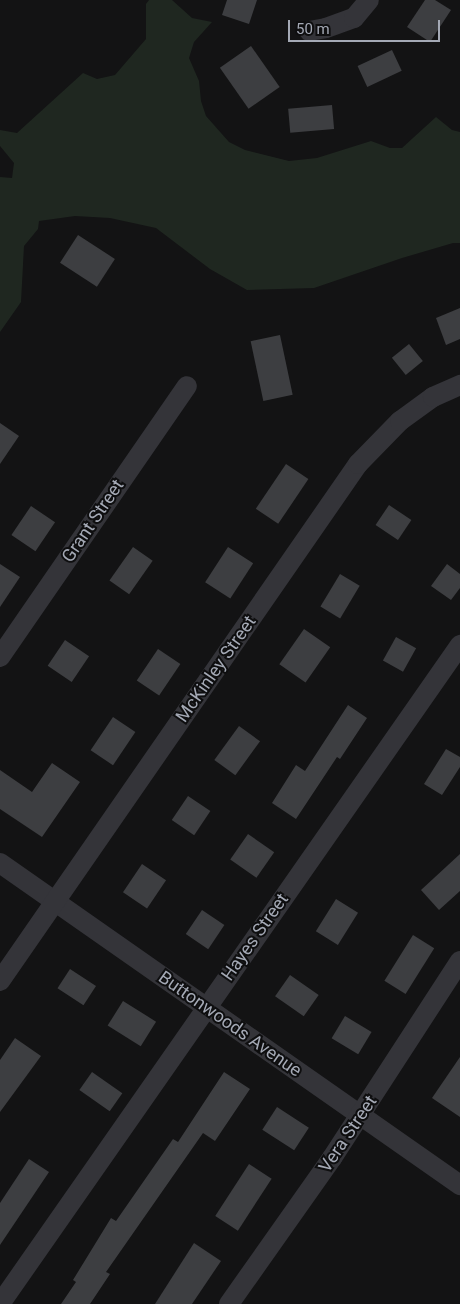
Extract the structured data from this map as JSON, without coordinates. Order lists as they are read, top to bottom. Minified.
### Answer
{"streets":{"street":["Grant Street","McKinley Street","Hayes Street","Buttonwoods Avenue","Vera Street"]},"crossings":[["McKinley Street","Buttonwoods Avenue"],["Hayes Street","Buttonwoods Avenue"],["Buttonwoods Avenue","Vera Street"]],"scale_bar":"50 m"}
